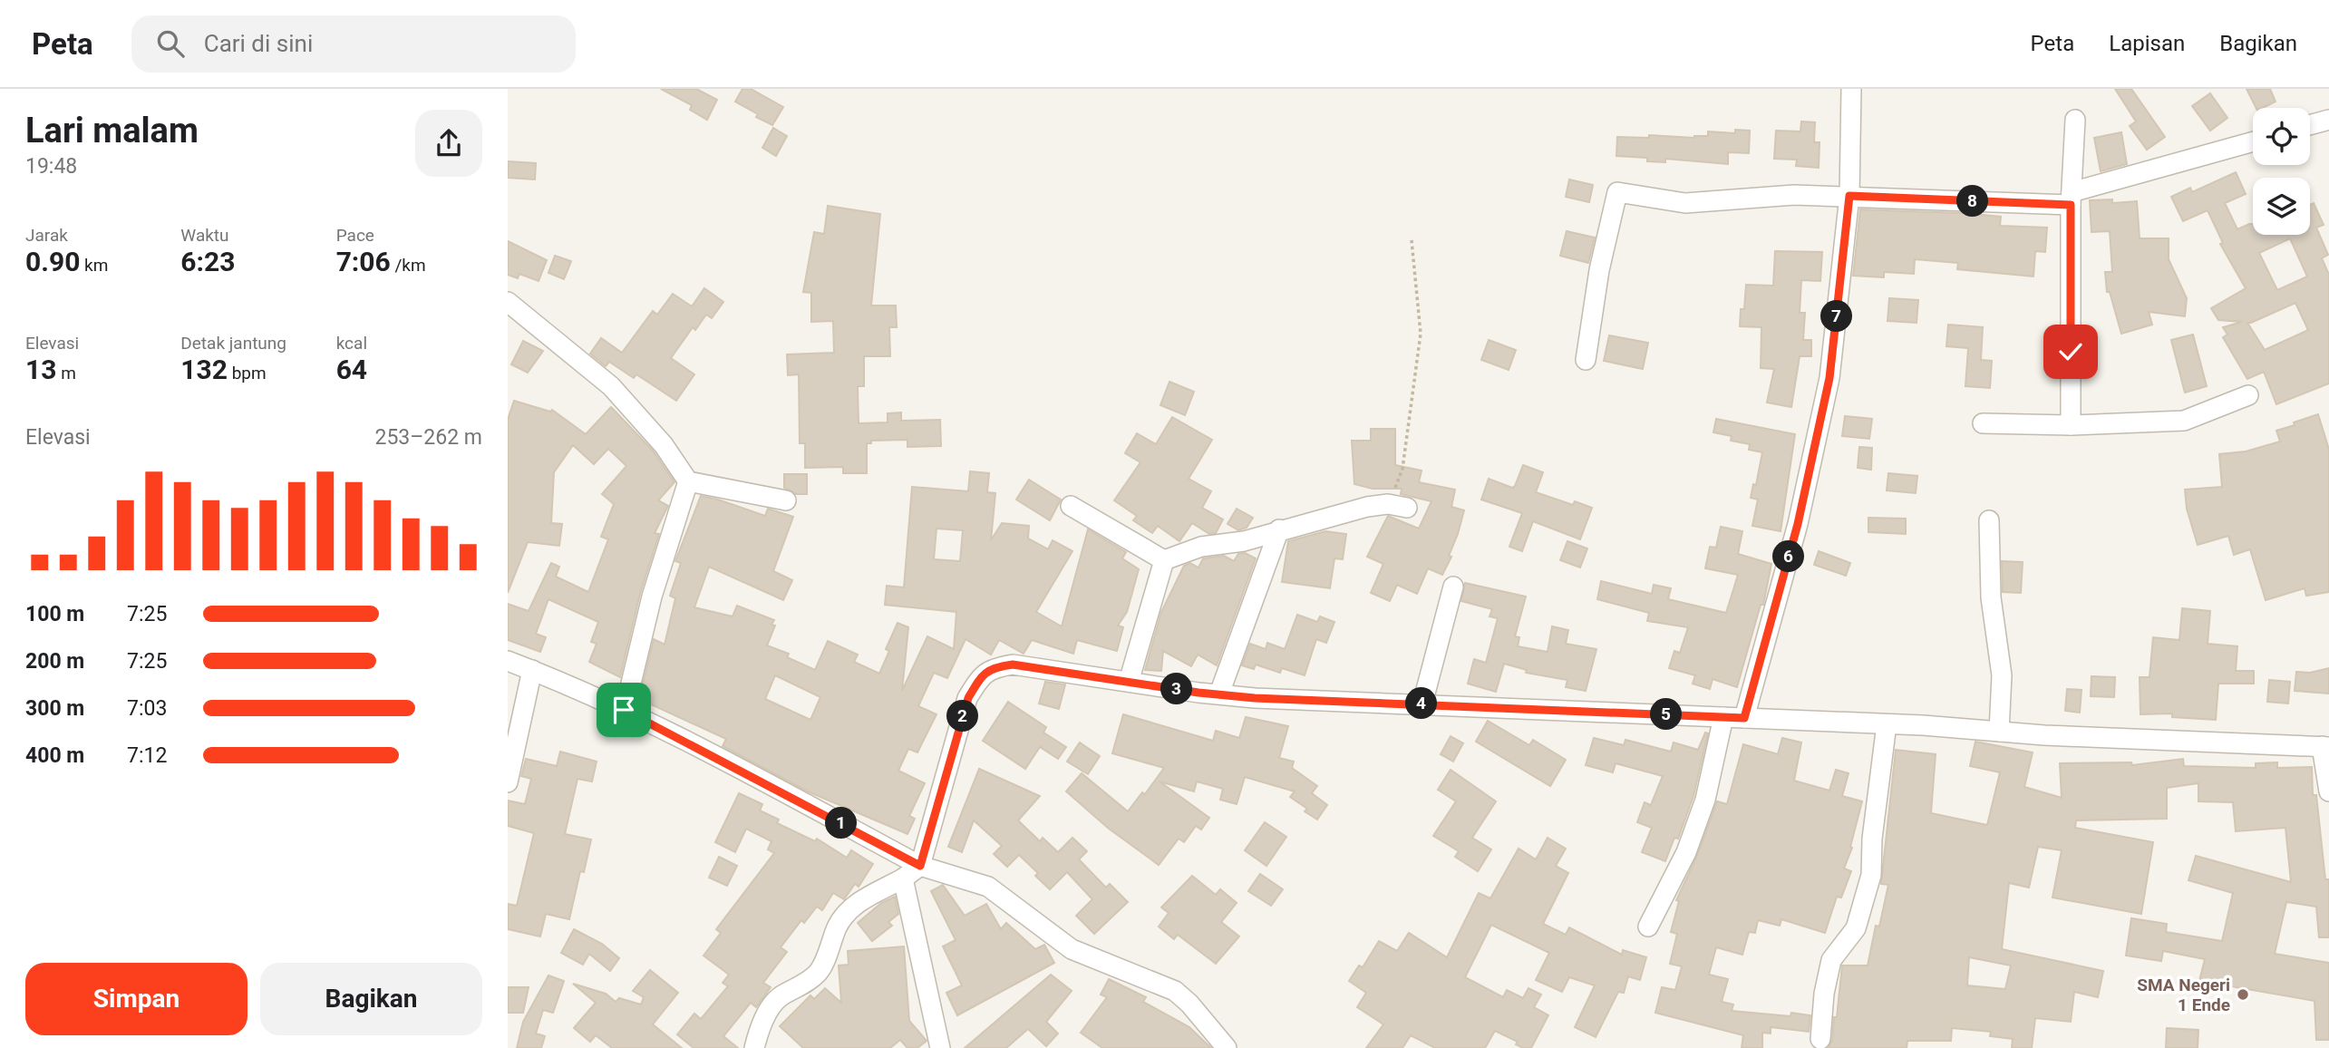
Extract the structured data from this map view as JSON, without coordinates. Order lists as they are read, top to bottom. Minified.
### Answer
{"places":["SMA Negeri 1 Ende"],"page":{"header":"Peta","search":"Cari di sini","nav":["Peta","Lapisan","Bagikan"],"heading":["Lari malam","19:48"],"pins":["8","7","6","3","4","5","2","1"],"stats":[["Jarak","0.90 km"],["Waktu","6:23"],["Pace","7:06 /km"],["Elevasi","13 m"],["Detak jantung","132 bpm"],["kcal","64"]],"chart":["Elevasi","253–262 m"],"list":[{"name":"100 m","note":"7:25"},{"name":"200 m","note":"7:25"},{"name":"300 m","note":"7:03"},{"name":"400 m","note":"7:12"}],"buttons":["Simpan","Bagikan"]}}
